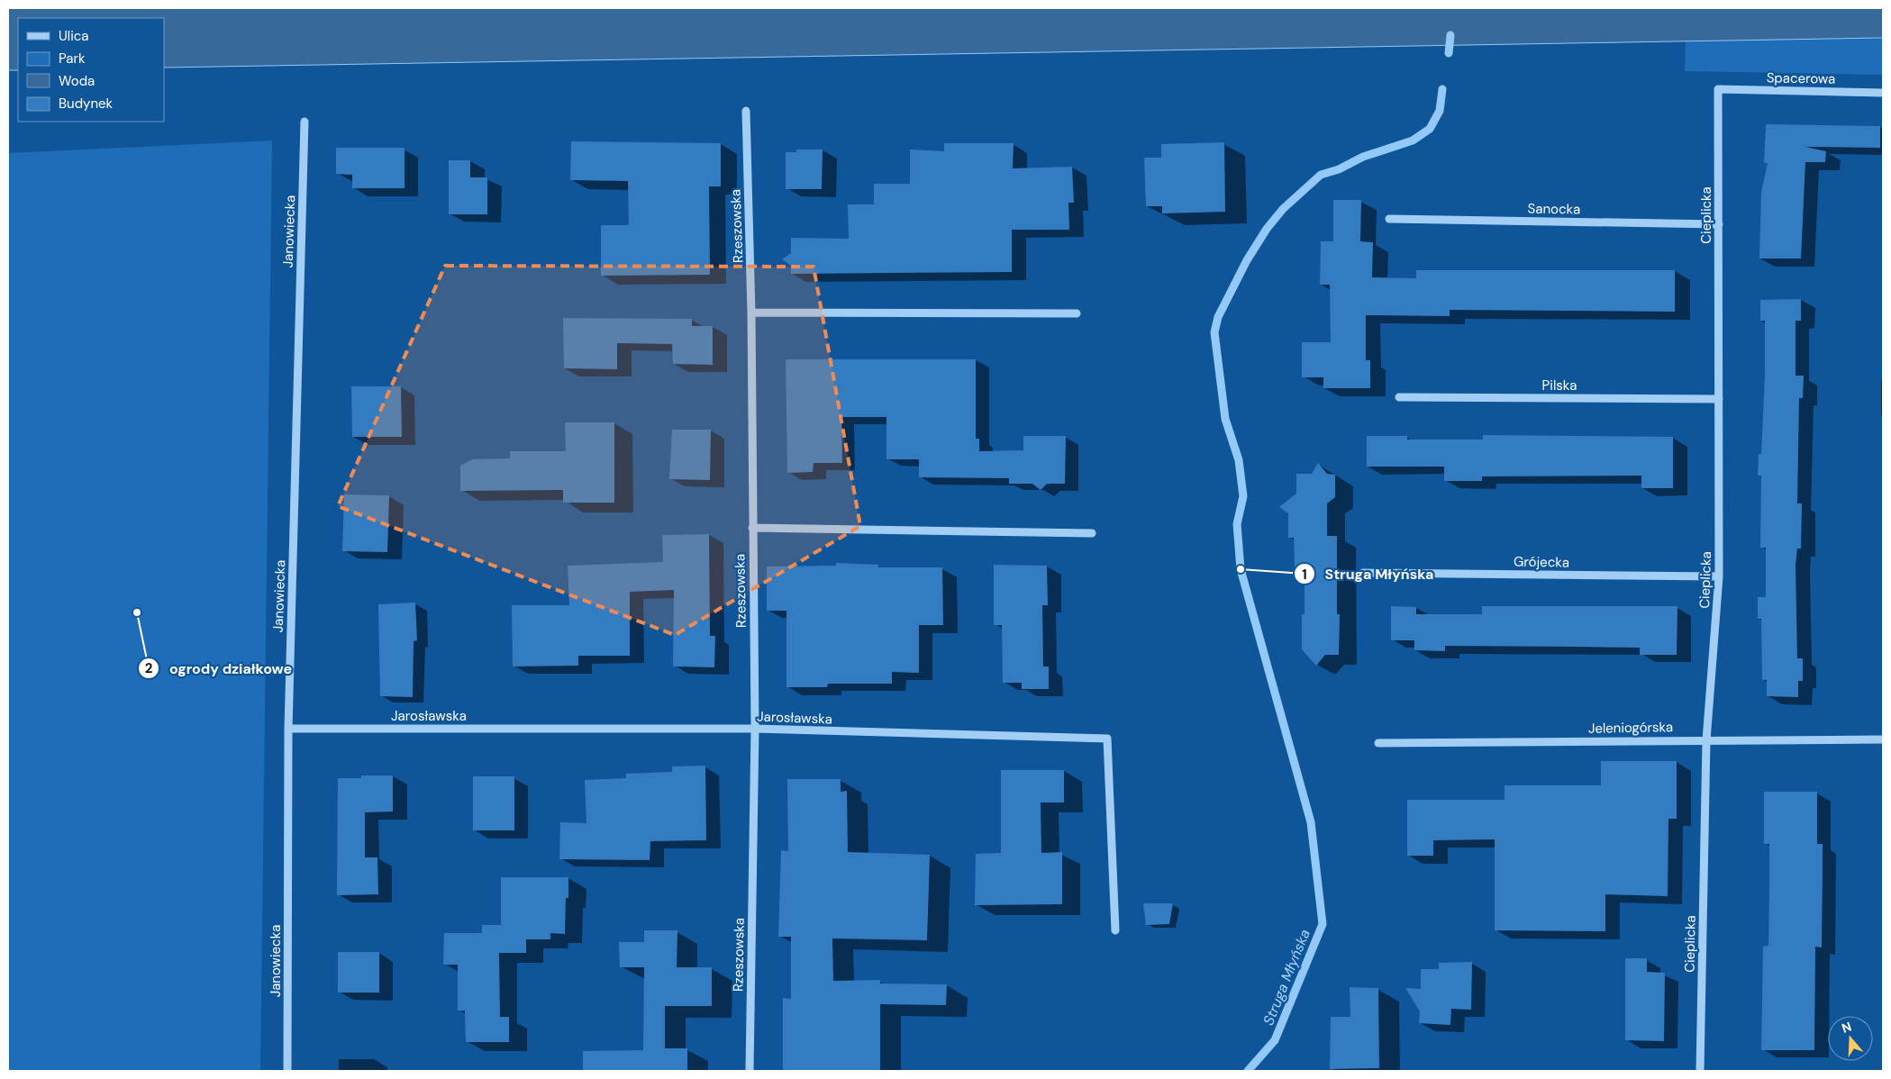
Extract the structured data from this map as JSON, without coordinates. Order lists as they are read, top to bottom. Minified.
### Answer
{"streets":{"street":["Spacerowa","Sanocka","Cieplicka","Rzeszowska","Janowiecka","Pilska","Grójecka","Jarosławska","Jeleniogórska"]},"crossings":[["Spacerowa","Cieplicka"],["Sanocka","Cieplicka"],["Cieplicka","Pilska"],["Cieplicka","Grójecka"],["Cieplicka","Jeleniogórska"],["Rzeszowska","Jarosławska"],["Janowiecka","Jarosławska"]],"water":["Struga Młyńska"],"places":["Struga Młyńska","ogrody działkowe"],"legend":["Ulica","Park","Woda","Budynek"],"north":"top"}
